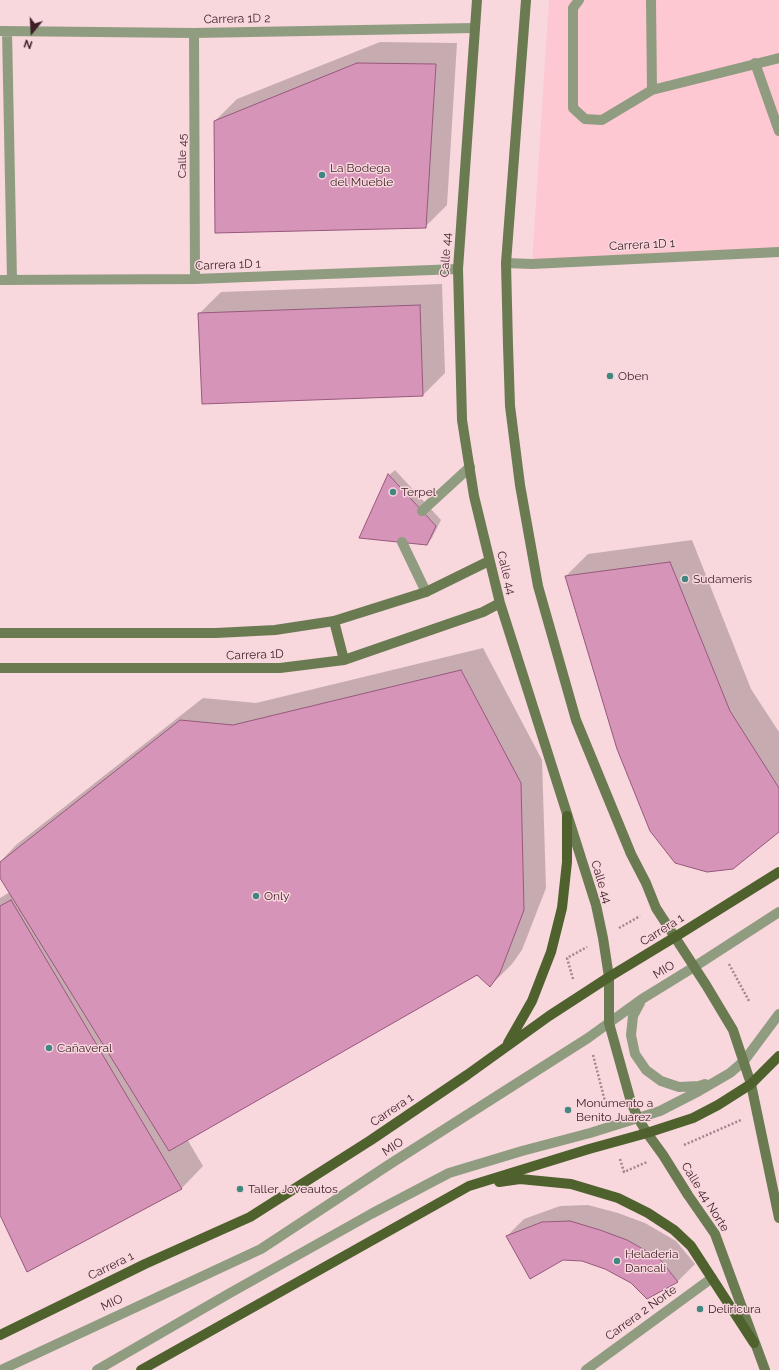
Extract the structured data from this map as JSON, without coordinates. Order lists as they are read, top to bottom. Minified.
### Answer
{"streets":{"main road":["Calle 44","Carrera 1D","Carrera 1","Calle 44 Norte"],"street":["Carrera 1D 2","Calle 45","Carrera 1D 1","MIO","Carrera 2 Norte"]},"crossings":[["Carrera 1D 2","Calle 45"],["Carrera 1D 2","Calle 44"],["Calle 45","Carrera 1D 1"],["Carrera 1D 1","Calle 44"],["Calle 44","Carrera 1D"],["Calle 44","Carrera 1"],["Calle 44","MIO"],["Calle 44","Calle 44 Norte"]],"places":["La Bodega del Mueble","Oben","Terpel","Sudameris","Only","Cañaveral","Monumento a Benito Juarez","Taller Joveautos","Heladeria Dancali","Deliricura"],"north":"bottom"}
